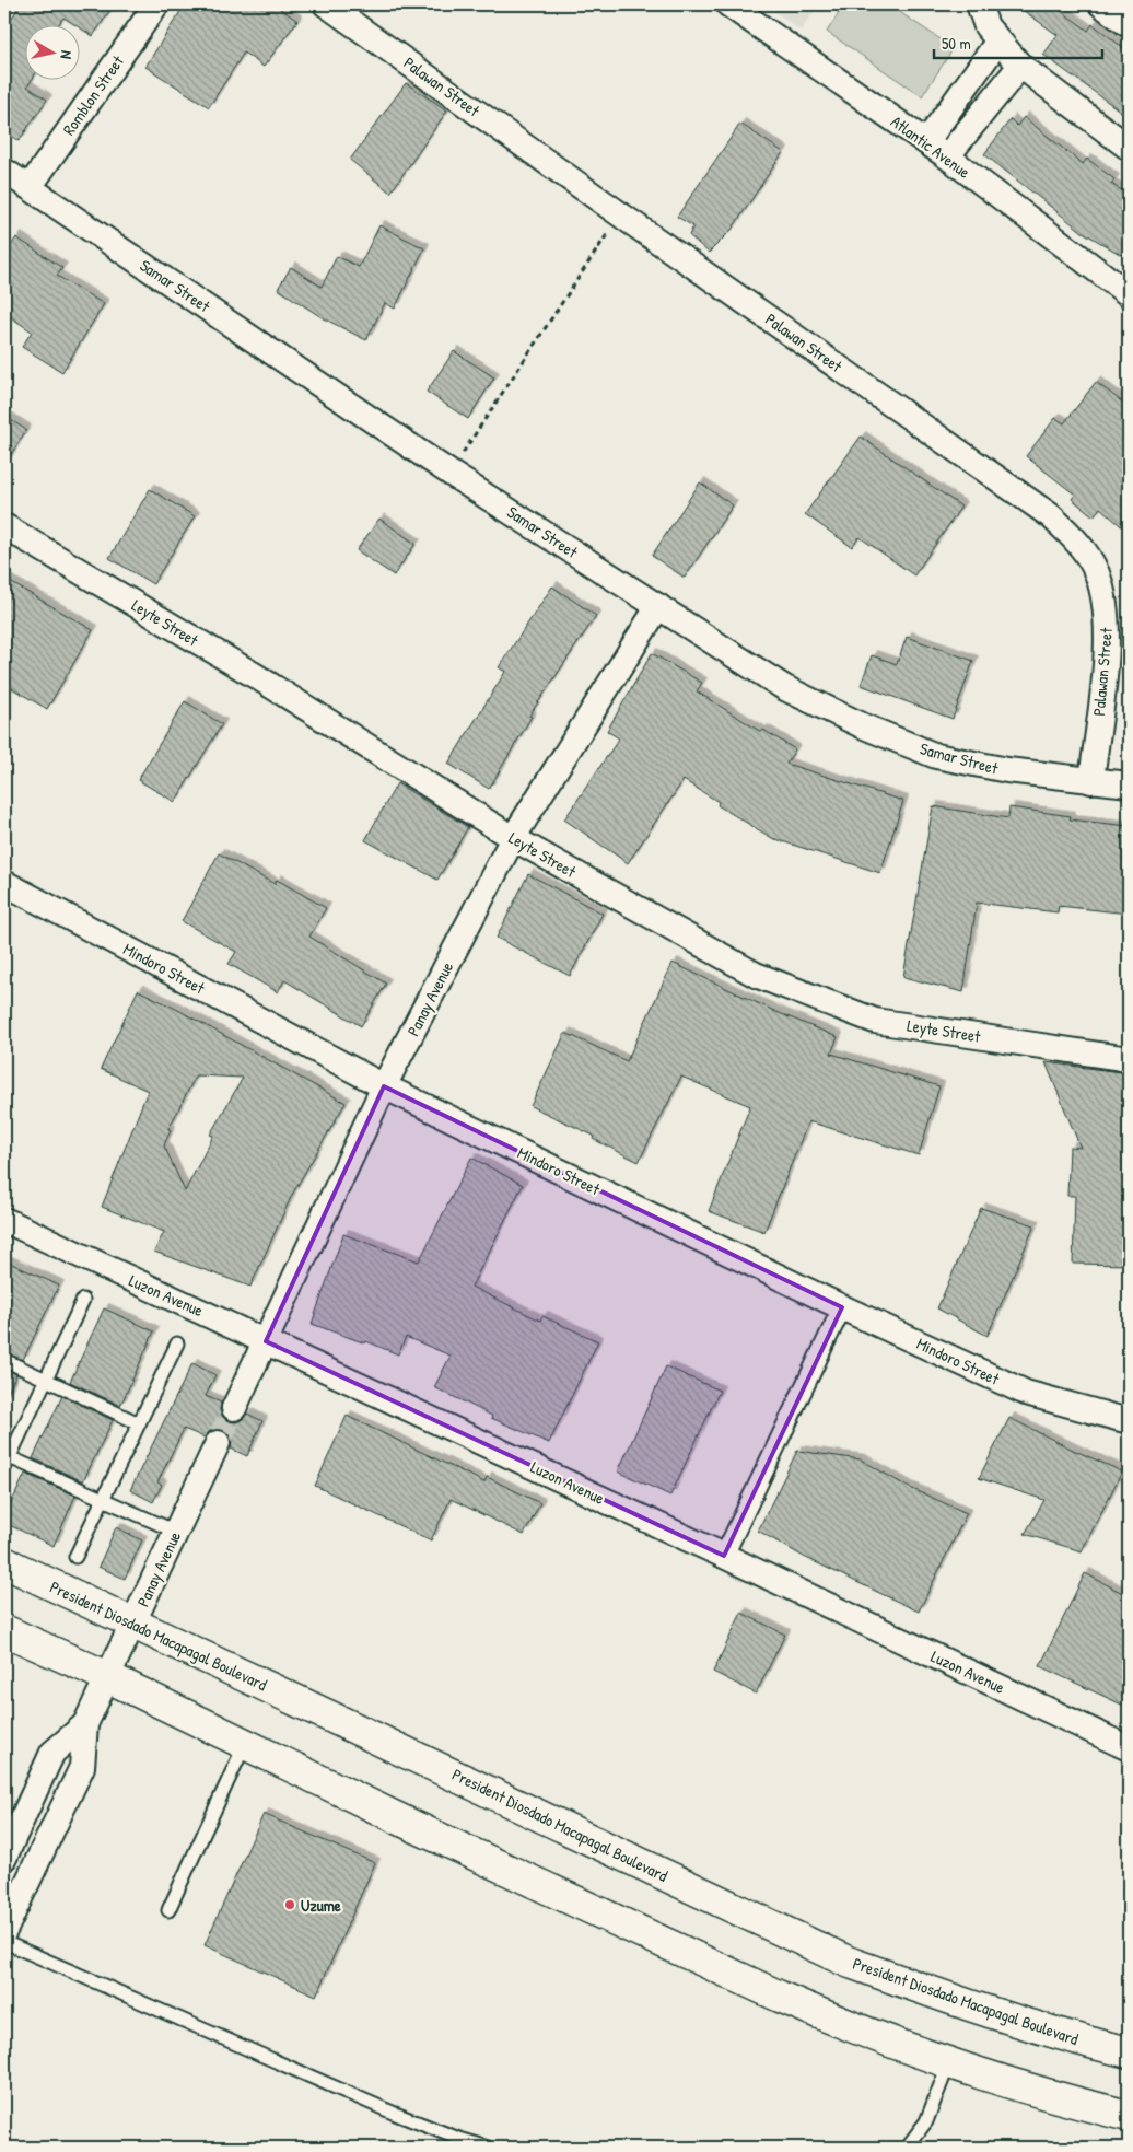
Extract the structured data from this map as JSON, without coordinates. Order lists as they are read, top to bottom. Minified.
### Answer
{"streets":{"main road":["President Diosdado Macapagal Boulevard"],"street":["Palawan Street","Romblon Street","Atlantic Avenue","Samar Street","Leyte Street","Mindoro Street","Panay Avenue","Luzon Avenue"]},"crossings":[["Palawan Street","Samar Street"],["Romblon Street","Samar Street"],["Samar Street","Panay Avenue"],["Leyte Street","Panay Avenue"],["Mindoro Street","Panay Avenue"],["Panay Avenue","Luzon Avenue"],["Panay Avenue","President Diosdado Macapagal Boulevard"]],"places":["Uzume"],"scale_bar":"50 m","north":"right"}
